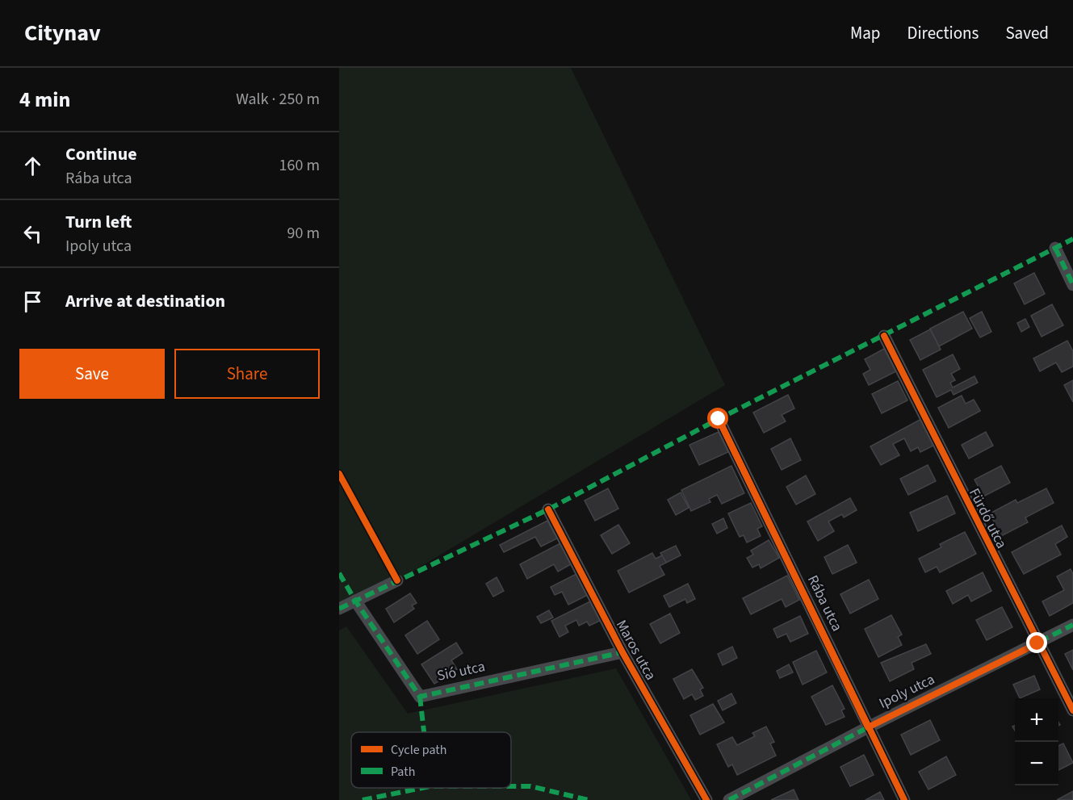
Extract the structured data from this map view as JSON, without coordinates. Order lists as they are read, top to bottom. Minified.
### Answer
{"streets":{"street":["Fürdő utca","Rába utca","Maros utca","Sió utca","Ipoly utca"]},"crossings":[["Fürdő utca","Ipoly utca"],["Rába utca","Ipoly utca"],["Maros utca","Sió utca"]],"legend":["Cycle path","Path"],"page":{"header":"Citynav","nav":["Map","Directions","Saved"],"heading":["4 min","Walk · 250 m"],"list":[["Continue","Rába utca","160 m"],["Turn left","Ipoly utca","90 m"],"Arrive at destination"],"buttons":["Save","Share"],"map_buttons":["+","−"]}}
